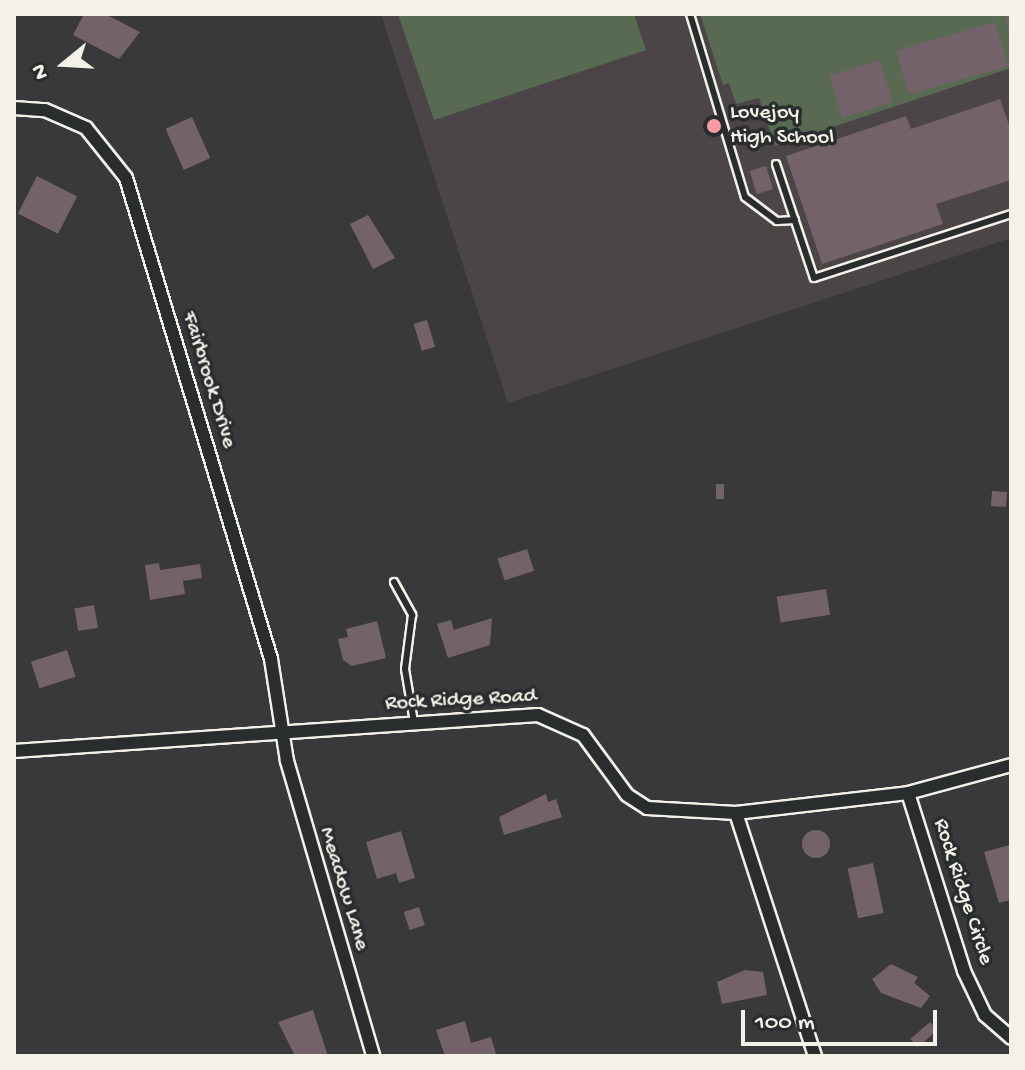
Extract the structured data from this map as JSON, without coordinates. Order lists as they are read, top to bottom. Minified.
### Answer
{"streets":{"street":["Fairbrook Drive","Rock Ridge Road","Meadow Lane","Rock Ridge Circle"]},"crossings":[["Fairbrook Drive","Rock Ridge Road"],["Fairbrook Drive","Meadow Lane"],["Rock Ridge Road","Meadow Lane"],["Rock Ridge Road","Rock Ridge Circle"]],"places":["Lovejoy High School"],"scale_bar":"100 m","north":"left"}
